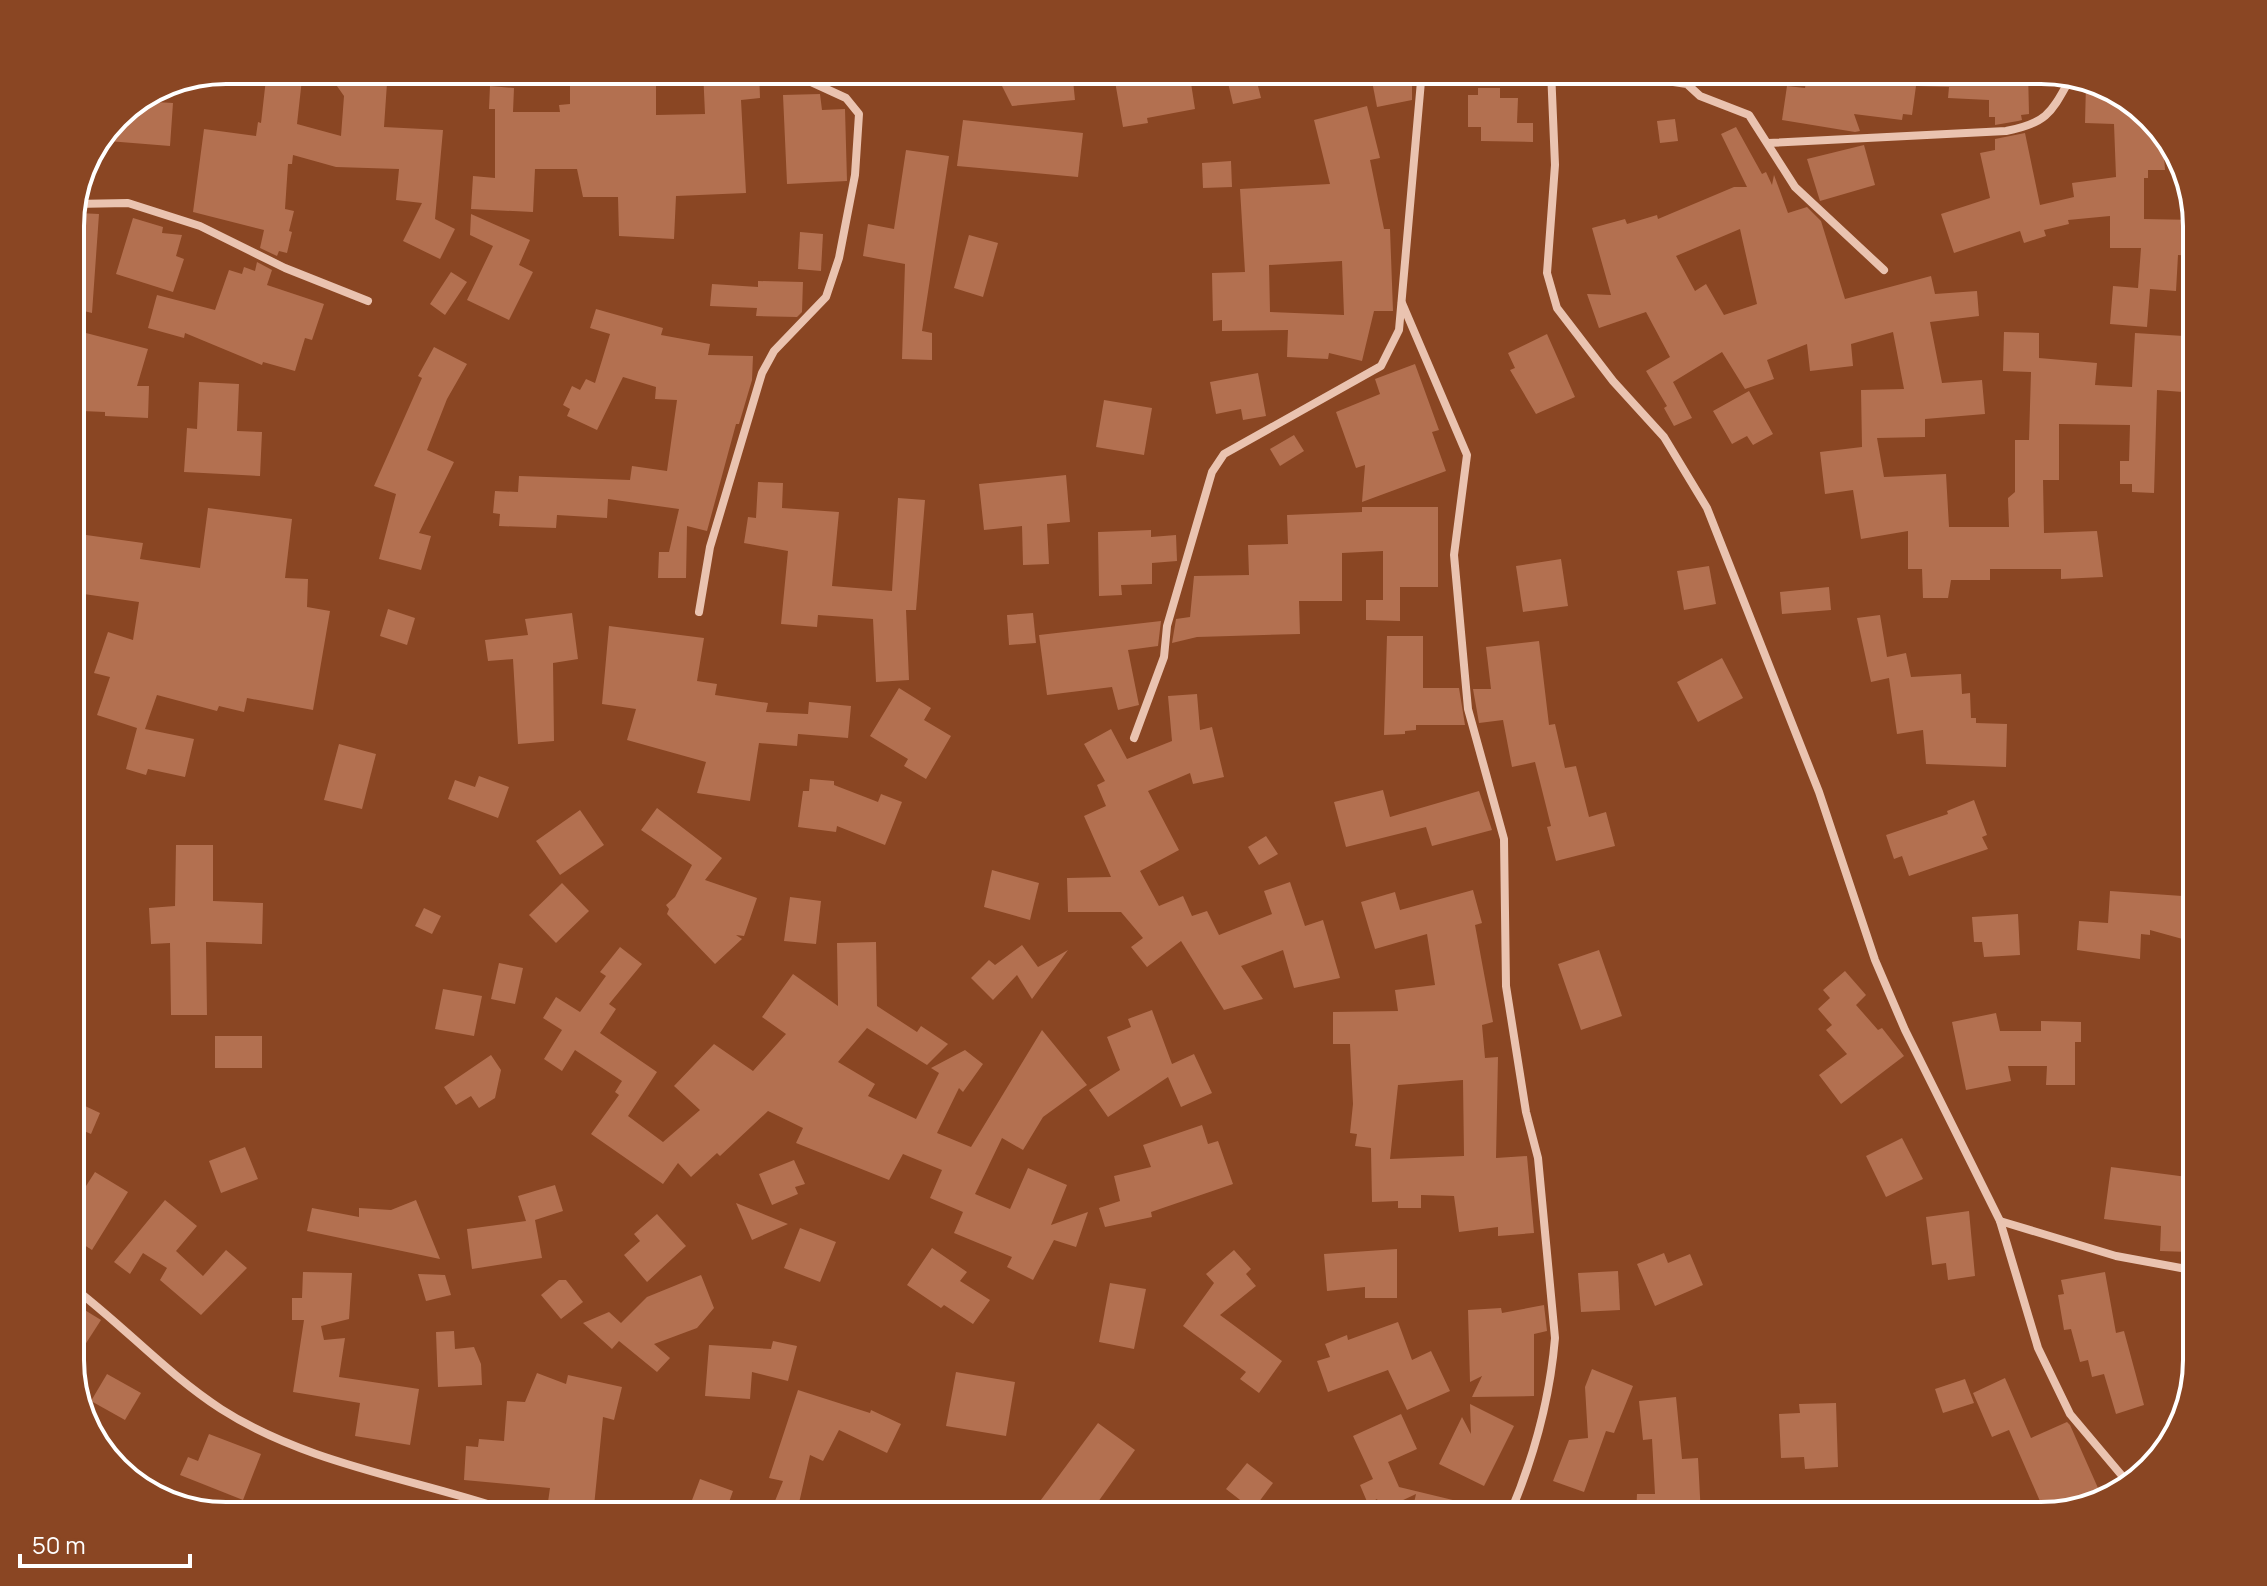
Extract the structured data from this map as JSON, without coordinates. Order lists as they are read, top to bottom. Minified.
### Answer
{"scale_bar":"50 m"}
